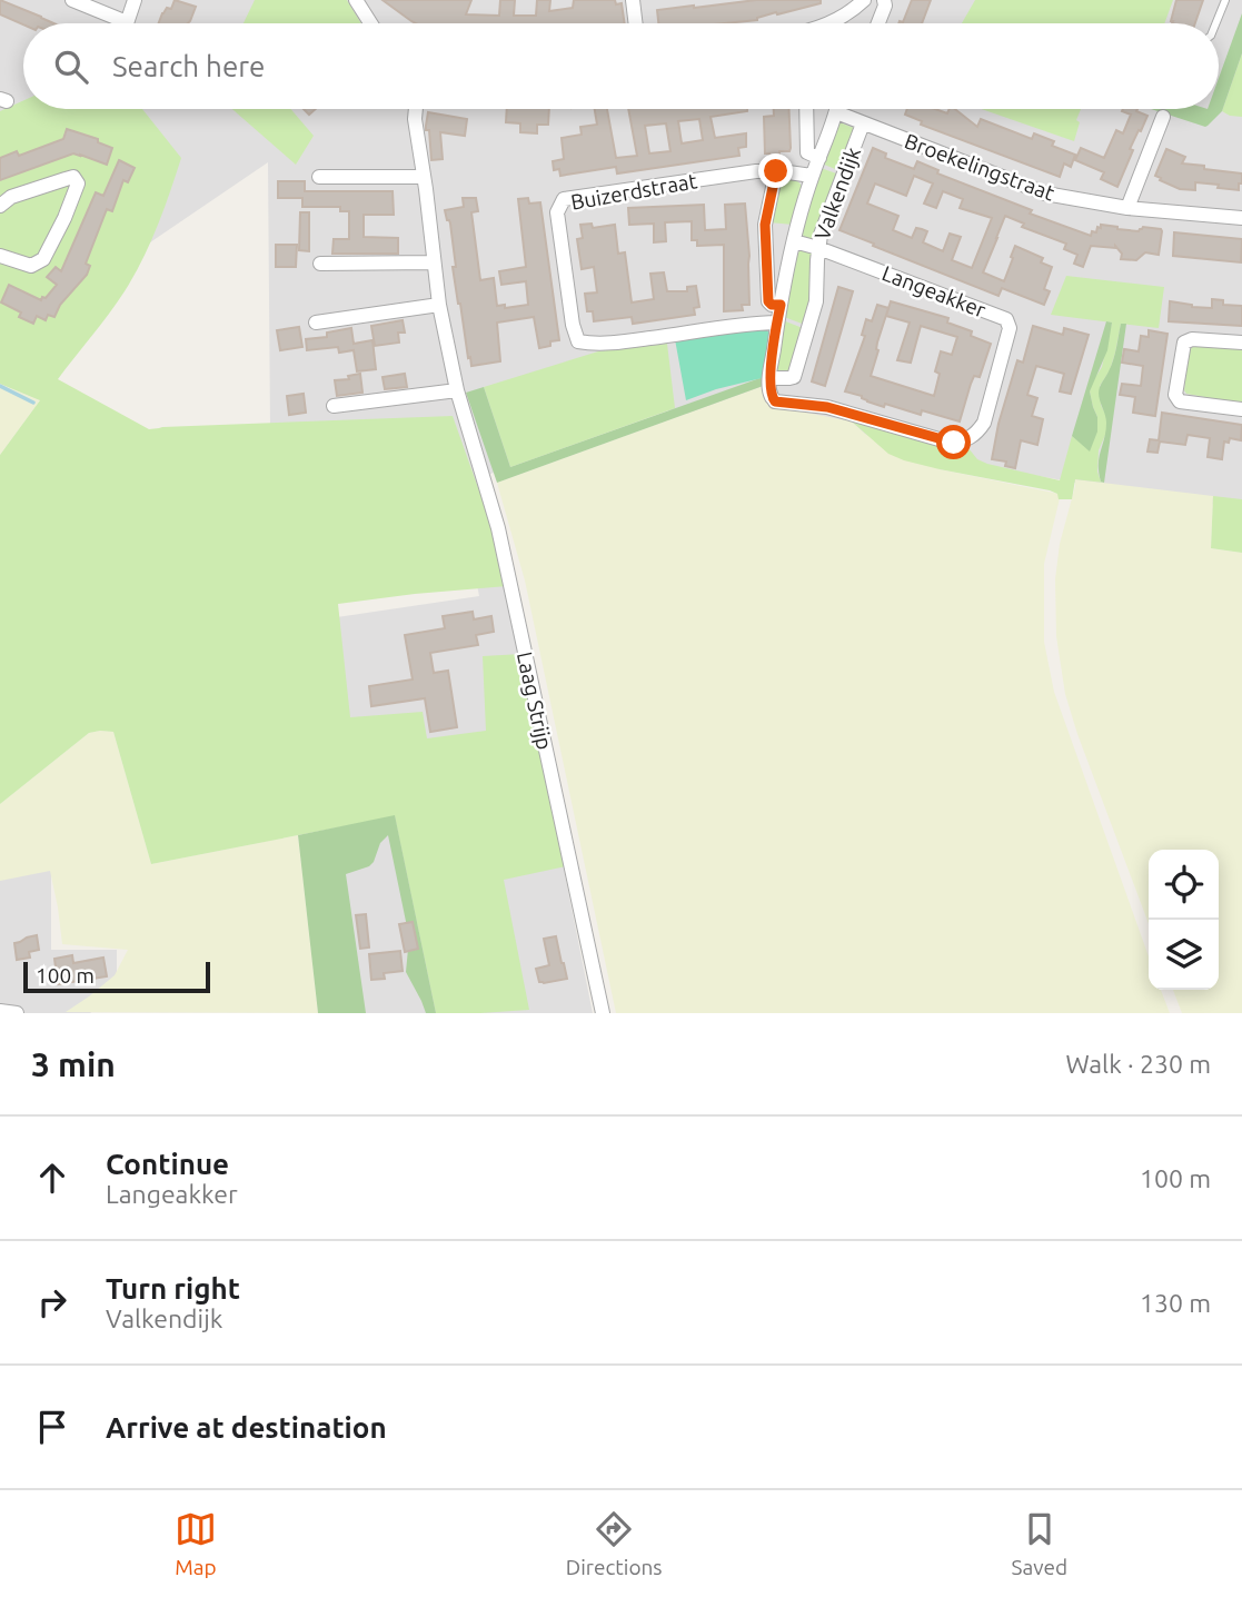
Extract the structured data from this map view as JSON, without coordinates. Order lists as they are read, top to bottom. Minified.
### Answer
{"streets":{"street":["Broekelingstraat","Buizerdstraat","Valkendijk","Langeakker","Laag Strijp"]},"crossings":[["Broekelingstraat","Valkendijk"],["Buizerdstraat","Valkendijk"],["Valkendijk","Langeakker"]],"scale_bar":"100 m","page":{"search":"Search here","scale":"100 m","heading":["3 min","Walk · 230 m"],"list":[["Continue","Langeakker","100 m"],["Turn right","Valkendijk","130 m"],"Arrive at destination"],"nav":["Map","Directions","Saved"]}}
